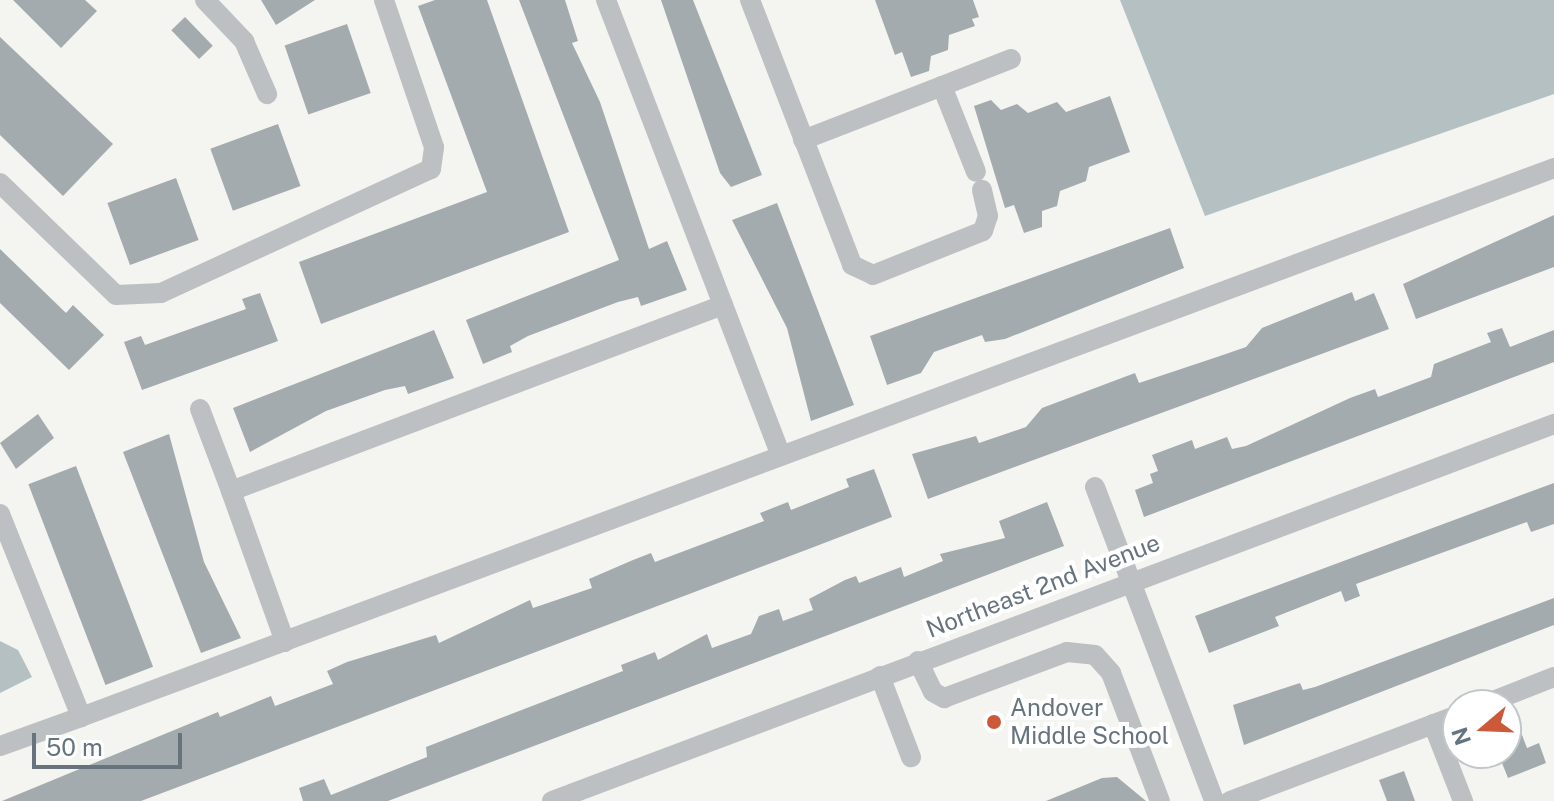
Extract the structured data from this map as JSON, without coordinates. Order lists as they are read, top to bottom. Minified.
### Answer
{"streets":{"street":["Northeast 2nd Avenue"]},"places":["Andover Middle School"],"scale_bar":"50 m","north":"left"}
